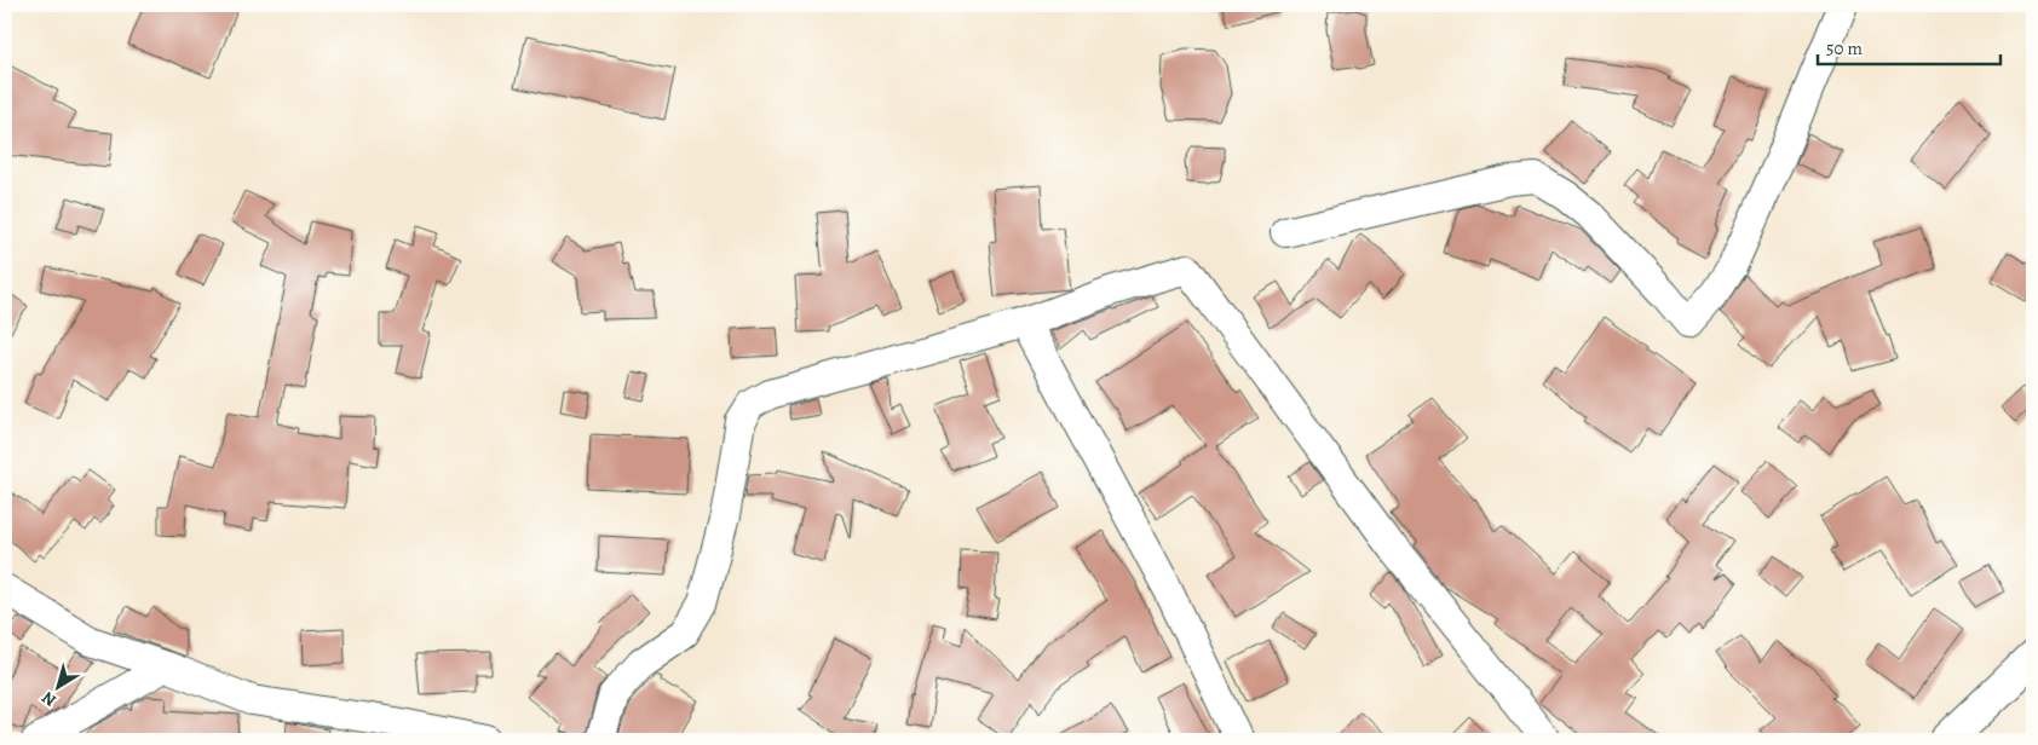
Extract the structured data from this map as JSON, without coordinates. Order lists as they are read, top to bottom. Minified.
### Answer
{"scale_bar":"50 m","north":"bottom left"}
